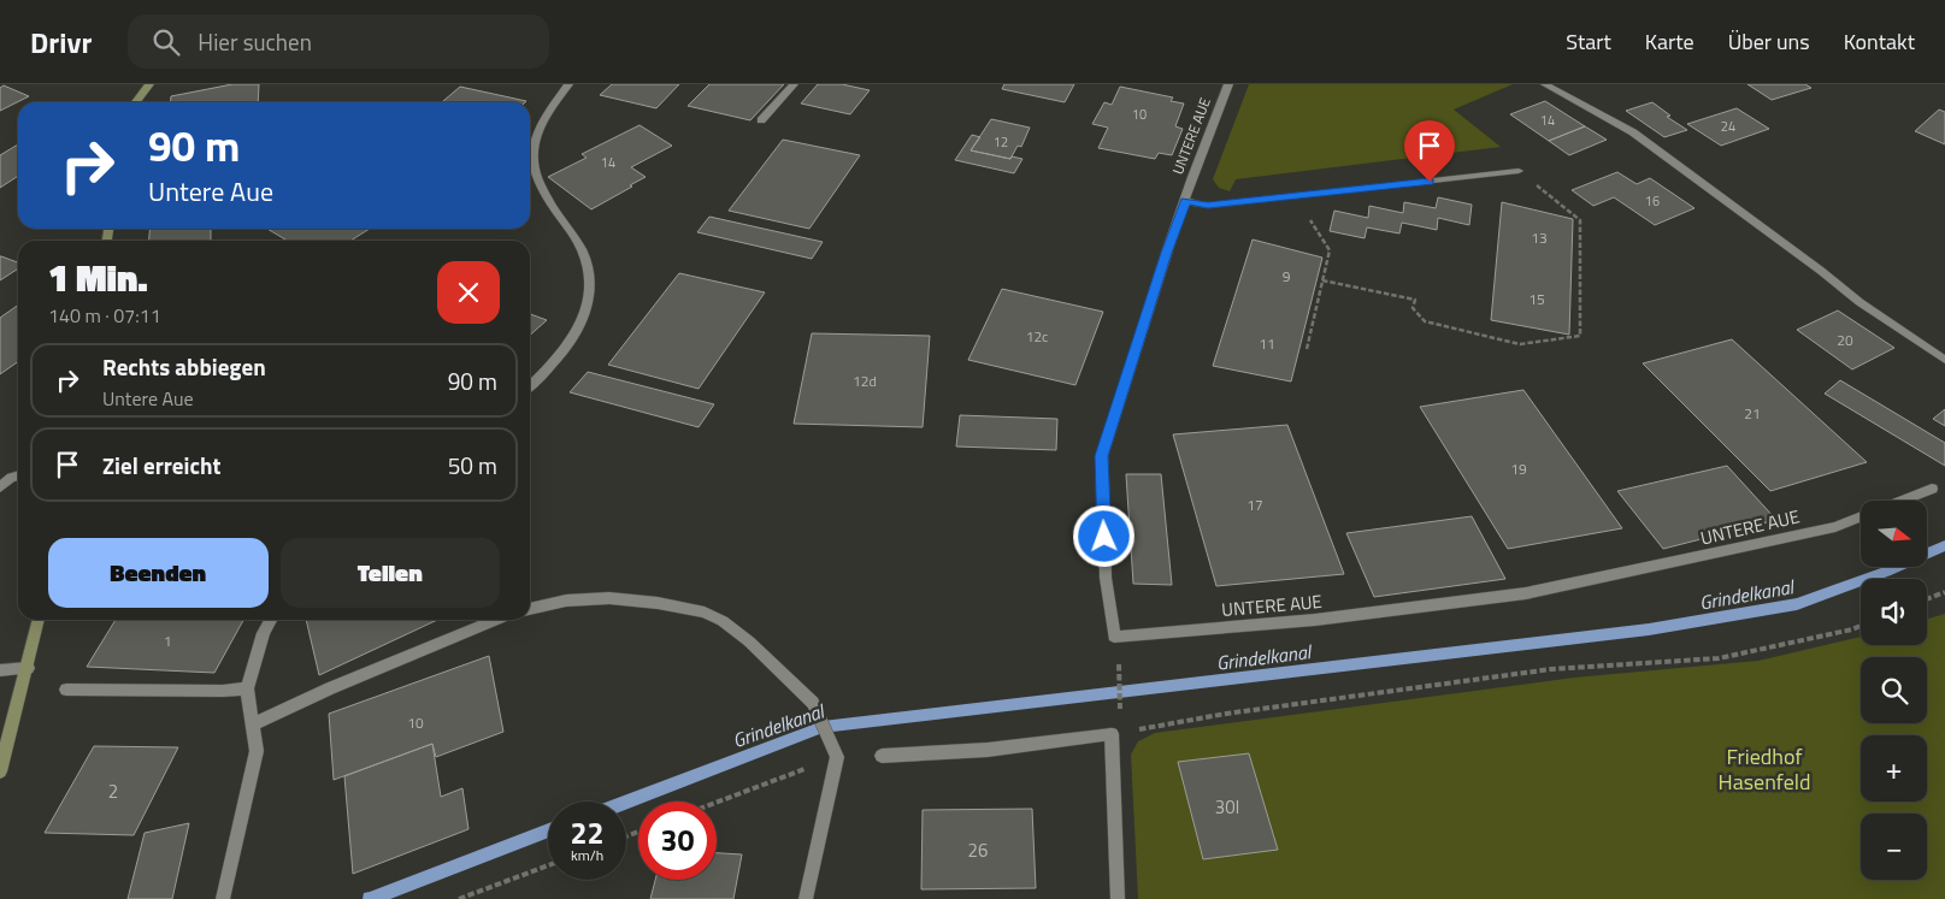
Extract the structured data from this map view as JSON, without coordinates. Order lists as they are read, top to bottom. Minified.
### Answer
{"streets":{"street":["UNTERE AUE"]},"water":["Grindelkanal"],"parks":["Friedhof Hasenfeld"],"house_numbers":["10","14","24","12","14","16","13","9","15","12c","20","11","12d","21","19","17","1","10","2","30l","26"],"north":"right","page":{"header":"Drivr","search":"Hier suchen","nav":["Start","Karte","Über uns","Kontakt"],"turn":["90 m","Untere Aue"],"heading":["1 Min.","140 m · 07:11"],"list":[{"name":"Rechts abbiegen","note":"Untere Aue","value":"90 m"},{"name":"Ziel erreicht","value":"50 m"}],"map_buttons":["+","−"],"buttons":["Beenden","Teilen"],"speed":"22 km/h","limit":"30"}}
